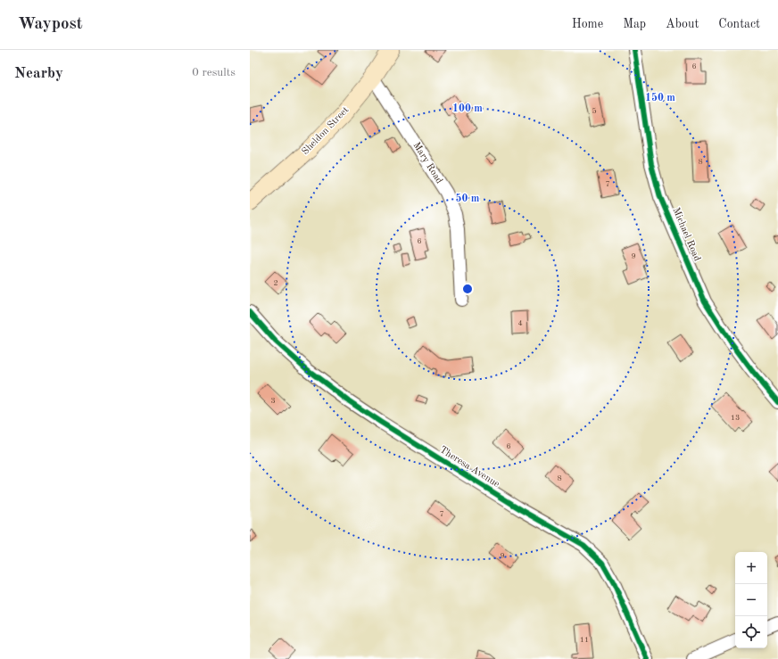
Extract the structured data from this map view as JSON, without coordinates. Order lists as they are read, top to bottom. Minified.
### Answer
{"streets":{"street":["Sheldon Street","Mary Road","Michael Road","Theresa Avenue"]},"crossings":[["Sheldon Street","Mary Road"]],"house_numbers":["6","5","8","7","6","9","2","4","3","13","6","8","7","9","11"],"page":{"header":"Waypost","nav":["Home","Map","About","Contact"],"heading":["Nearby","0 results"],"map_buttons":["+","−"]},"rings":["150 m","100 m","50 m"]}
